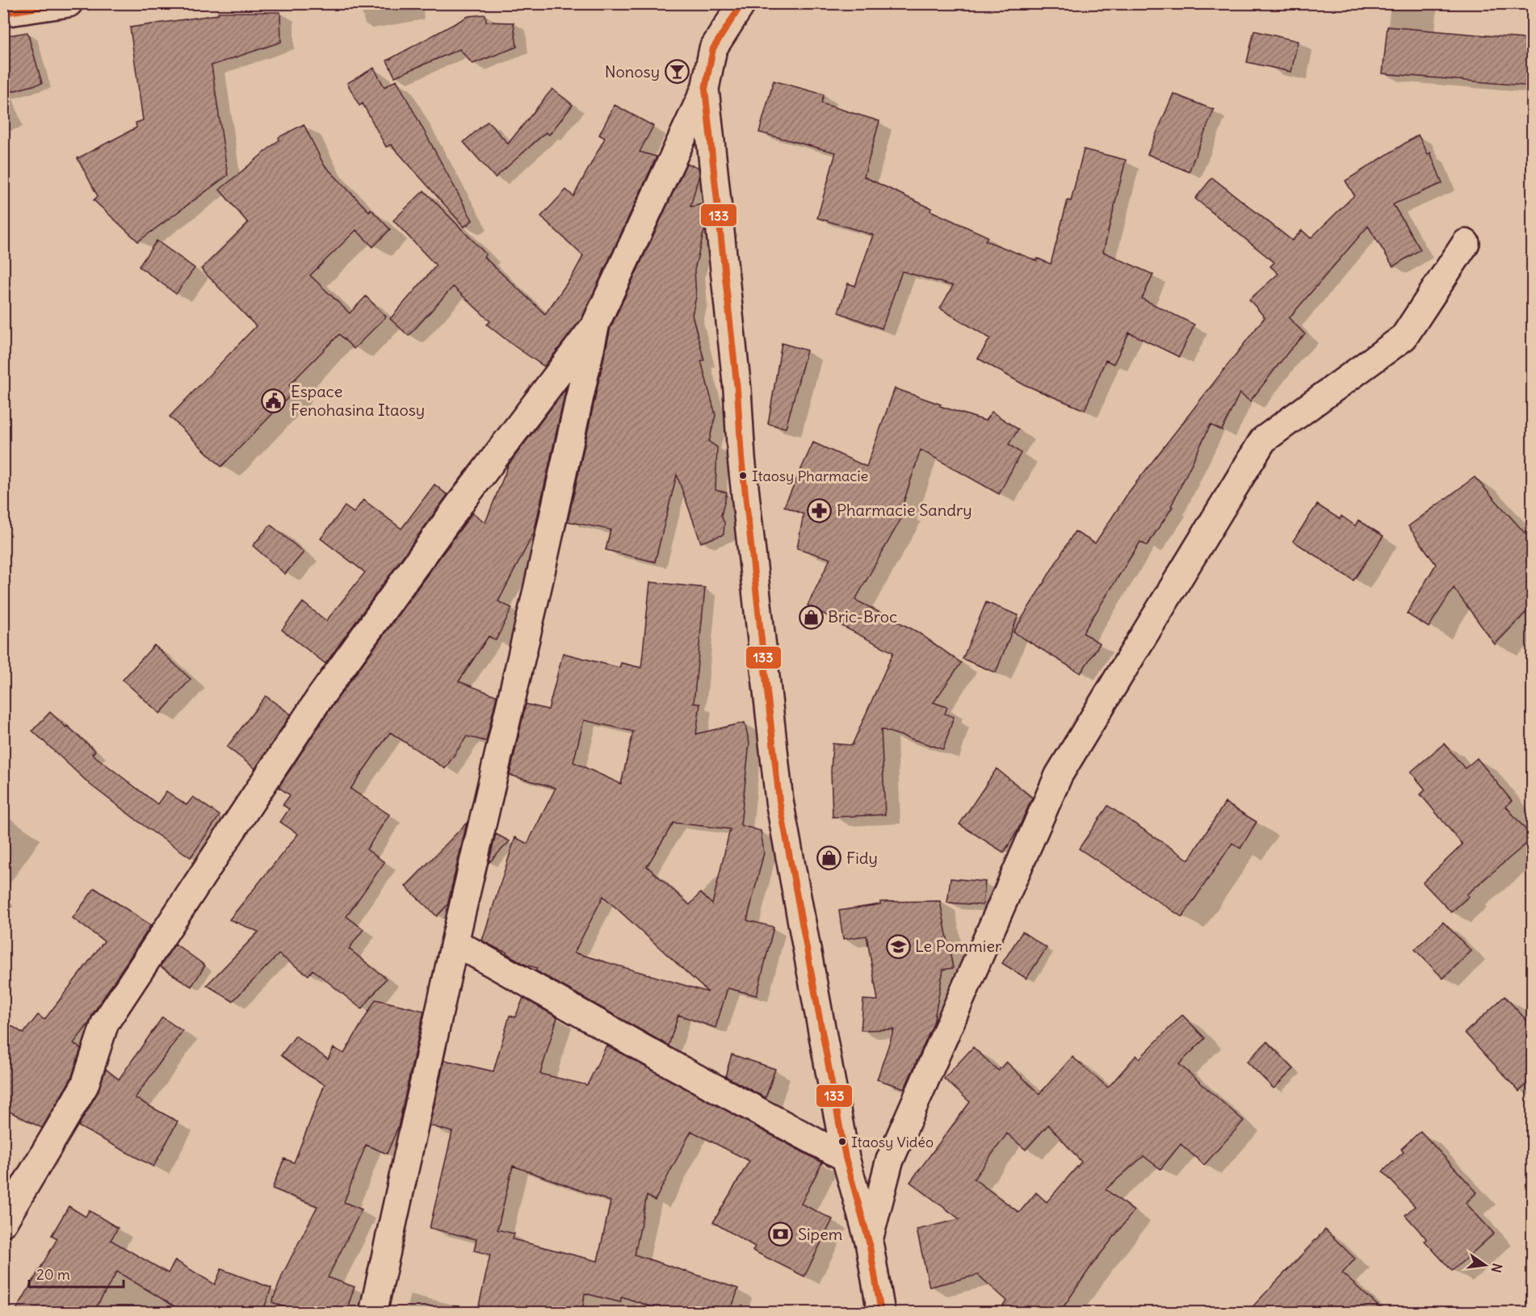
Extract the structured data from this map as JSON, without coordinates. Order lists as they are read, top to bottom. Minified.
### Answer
{"places":{"bar":["Nonosy"],"public building":["Espace Fenohasina Itaosy"],"other":["Itaosy Pharmacie","Itaosy Vidéo"],"pharmacy":["Pharmacie Sandry"],"shop":["Bric-Broc","Fidy"],"school or university":["Le Pommier"],"bank":["Sipem"]},"lines":["transit line 133"],"scale_bar":"20 m","north":"right"}
